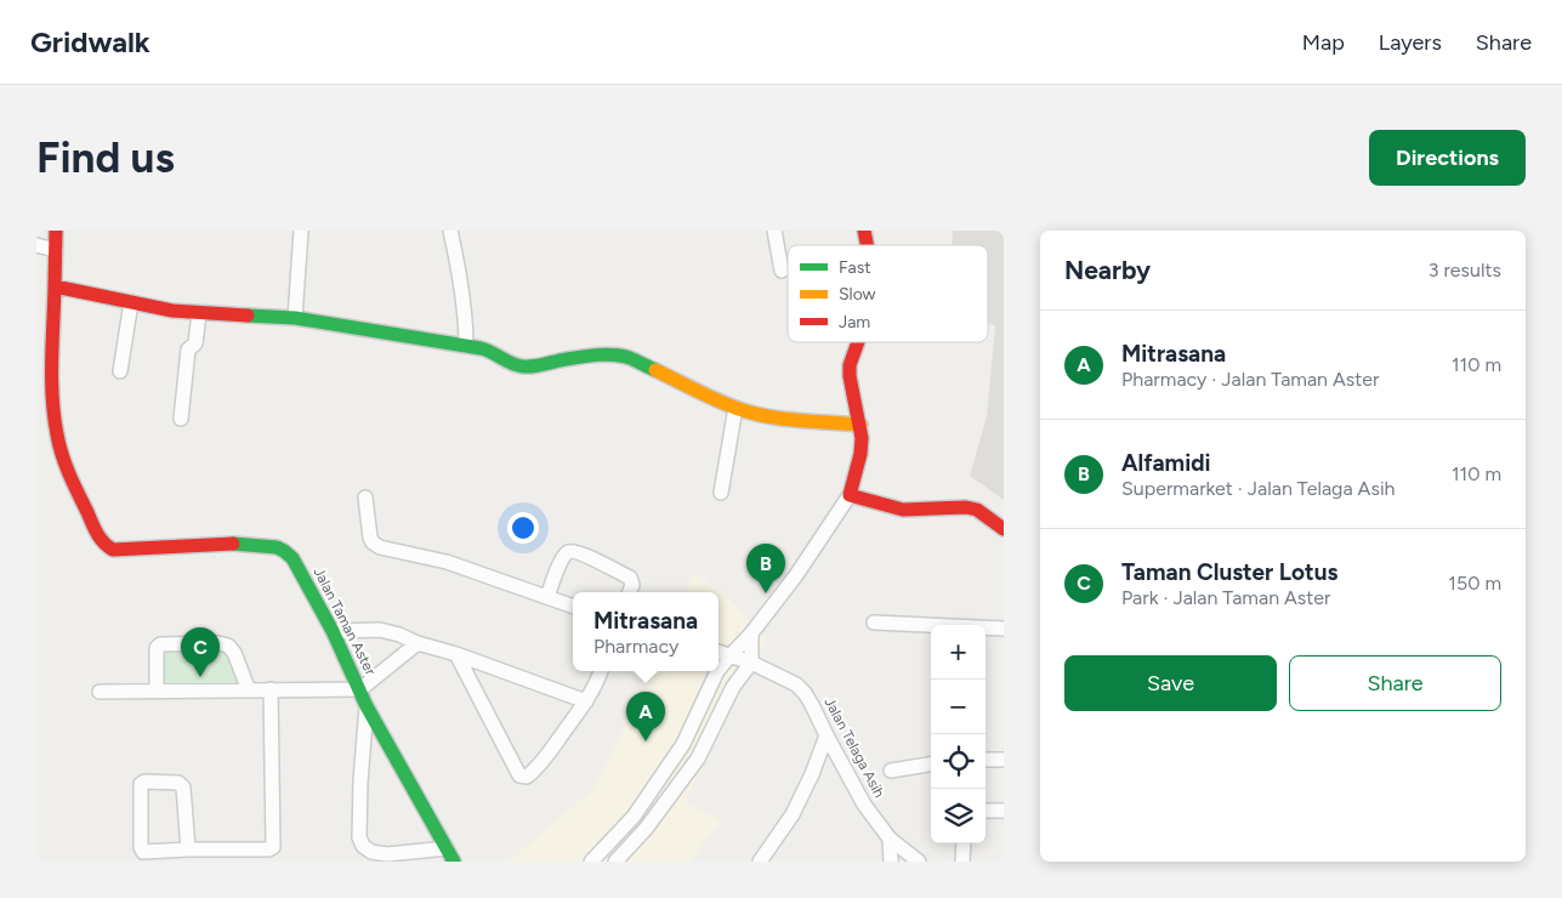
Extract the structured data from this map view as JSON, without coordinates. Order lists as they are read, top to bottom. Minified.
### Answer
{"streets":{"street":["Jalan Taman Aster","Jalan Telaga Asih"]},"legend":["Fast","Slow","Jam"],"page":{"header":"Gridwalk","nav":["Map","Layers","Share"],"buttons":["Directions",["Save","Share"]],"title":"Find us","heading":["Nearby","3 results"],"list":[{"mark":"A","name":"Mitrasana","note":"Pharmacy · Jalan Taman Aster","value":"110 m"},{"mark":"B","name":"Alfamidi","note":"Supermarket · Jalan Telaga Asih","value":"110 m"},{"mark":"C","name":"Taman Cluster Lotus","note":"Park · Jalan Taman Aster","value":"150 m"}],"pins":["B","C","A"],"popup":["Mitrasana","Pharmacy"],"map_buttons":["+","−"]}}
